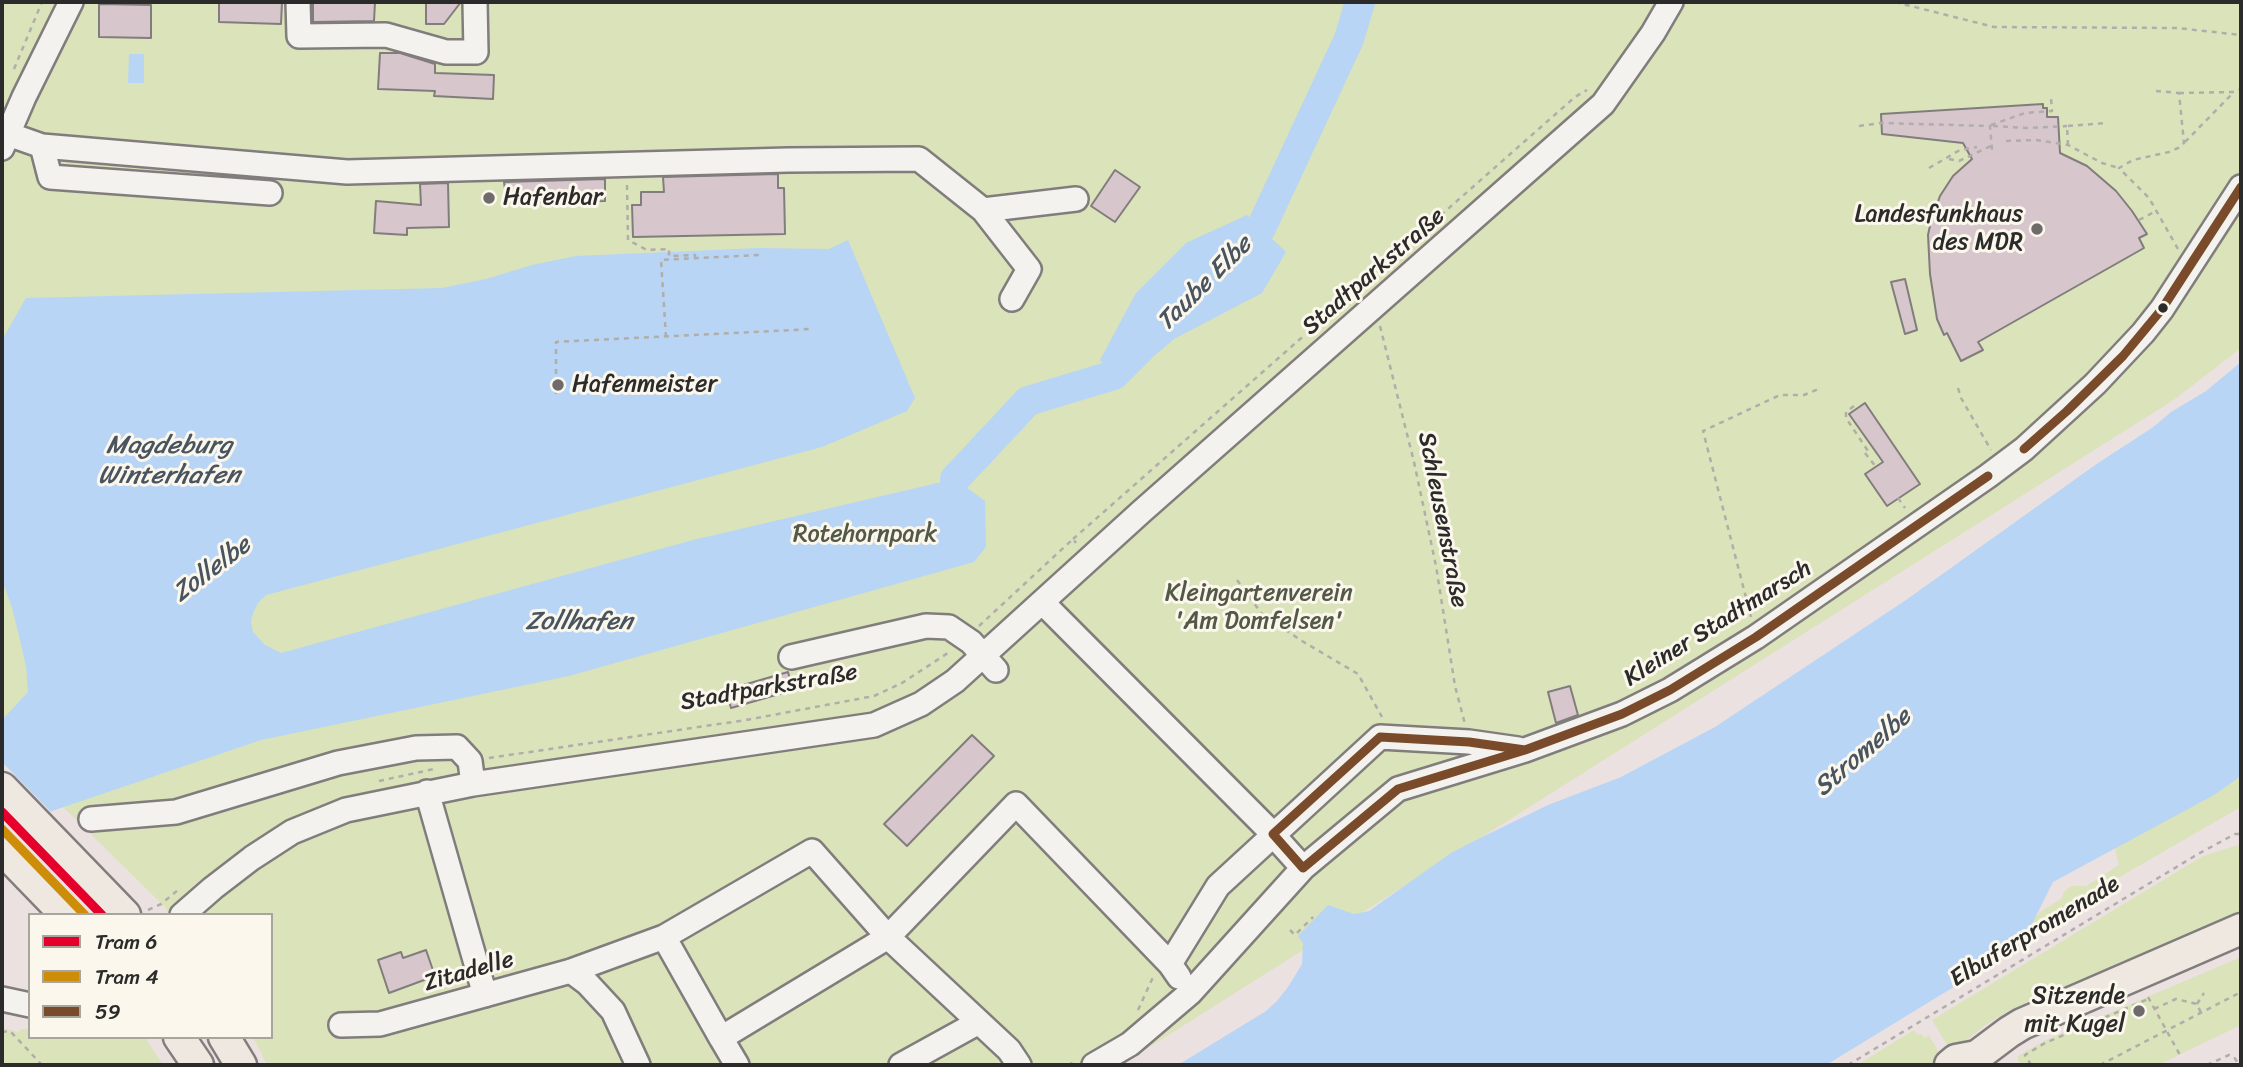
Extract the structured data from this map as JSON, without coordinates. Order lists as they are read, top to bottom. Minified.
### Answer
{"streets":{"street":["Stadtparkstraße","Kleiner Stadtmarsch","Zitadelle"],"path":["Schleusenstraße","Elbuferpromenade"]},"crossings":[["Stadtparkstraße","Schleusenstraße"]],"water":["Taube Elbe","Magdeburg Winterhafen","Zollelbe","Zollhafen","Stromelbe"],"parks":["Rotehornpark","Kleingartenverein 'Am Domfelsen'"],"places":["Hafenbar","Landesfunkhaus des MDR","Hafenmeister","Sitzende mit Kugel"],"lines":["transit line 59","tram line 6","tram line 4"],"legend":["Tram 6","Tram 4","59"]}
